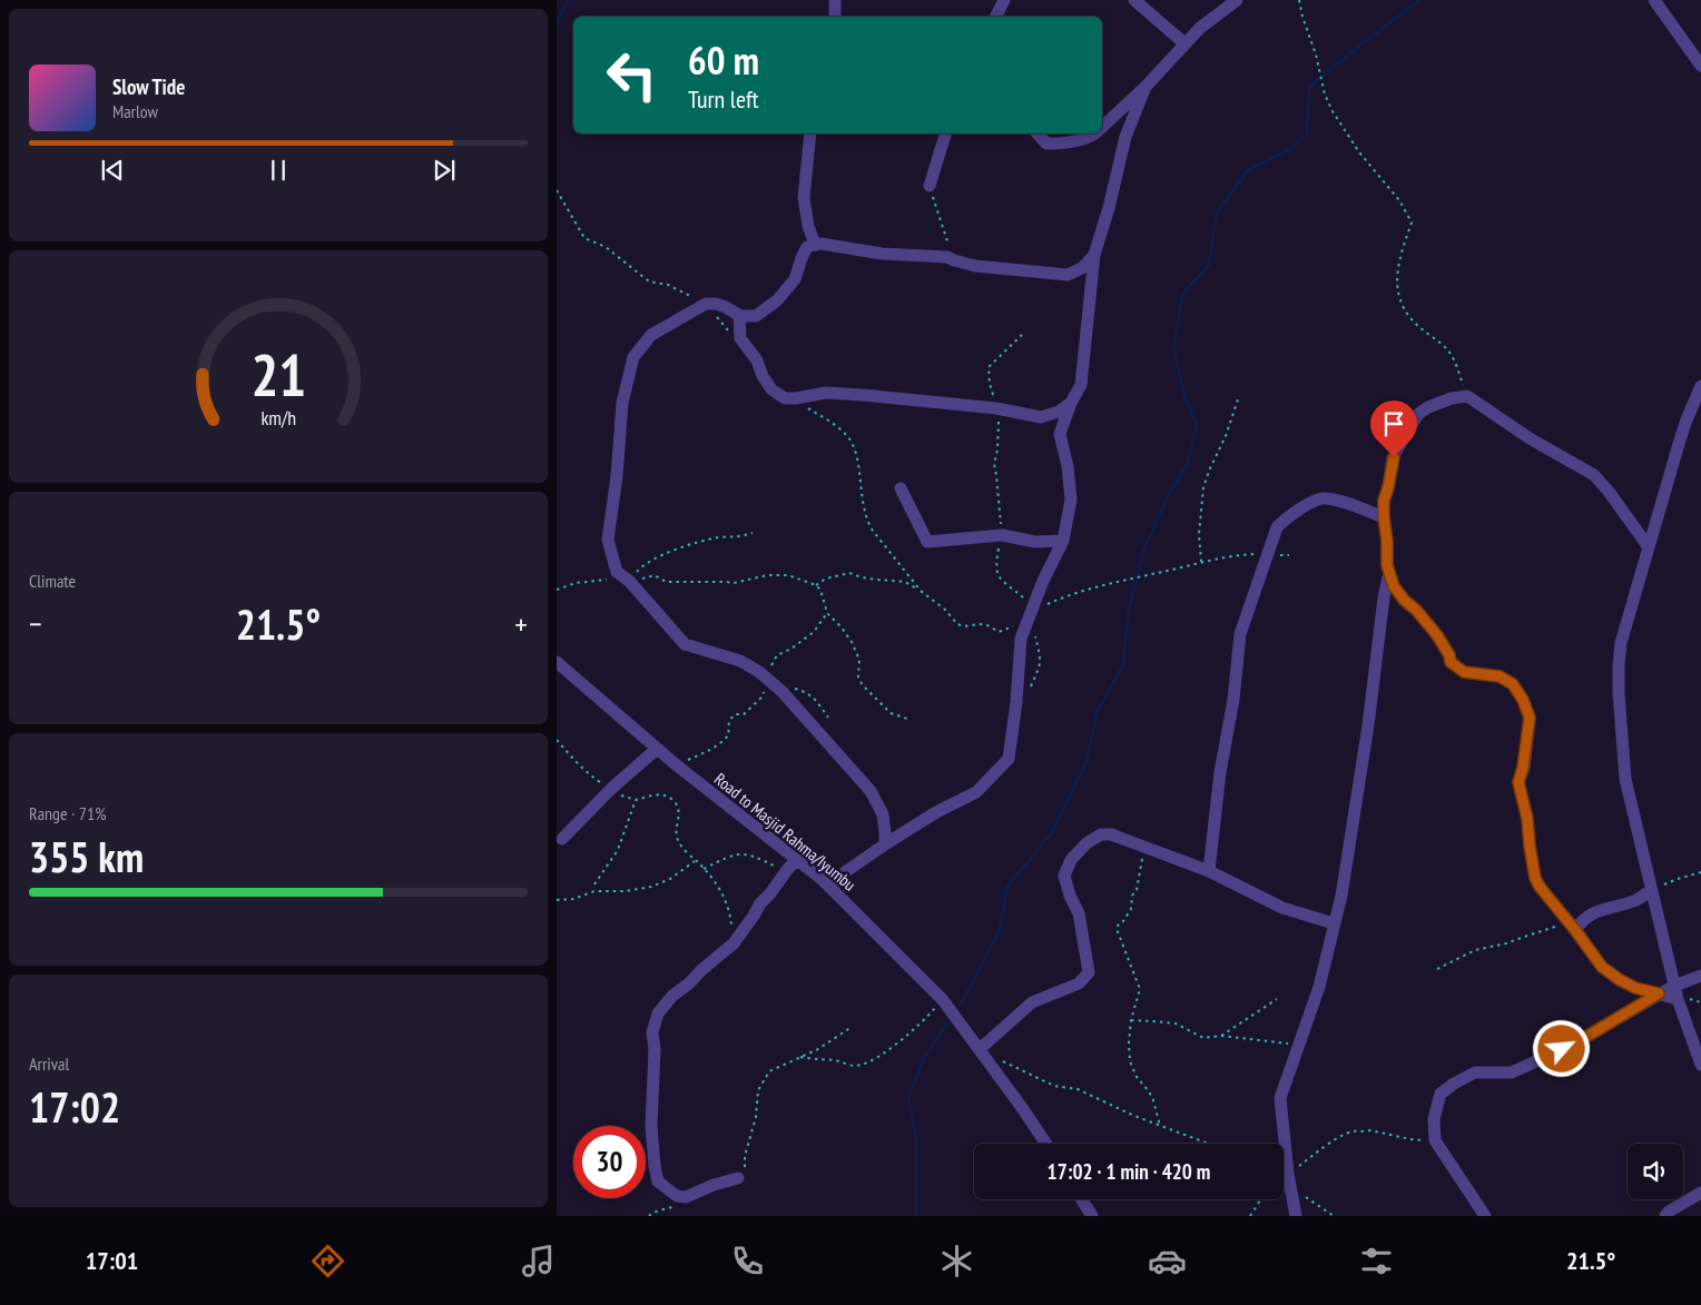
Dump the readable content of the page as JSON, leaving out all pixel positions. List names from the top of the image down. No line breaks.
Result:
{"streets":{"street":["Road to Masjid Rahma/Iyumbu"]},"page":{"turn":["60 m","Turn left"],"song":["Slow Tide","Marlow"],"tile":["Climate",["Range · 71%","355 km"],["Arrival","17:02"]],"heat":["−","21.5°","+"],"limit":"30","trip":"17:02 · 1 min · 420 m","tabs":["17:01","21.5°"],"gauge":["21","km/h"]}}
